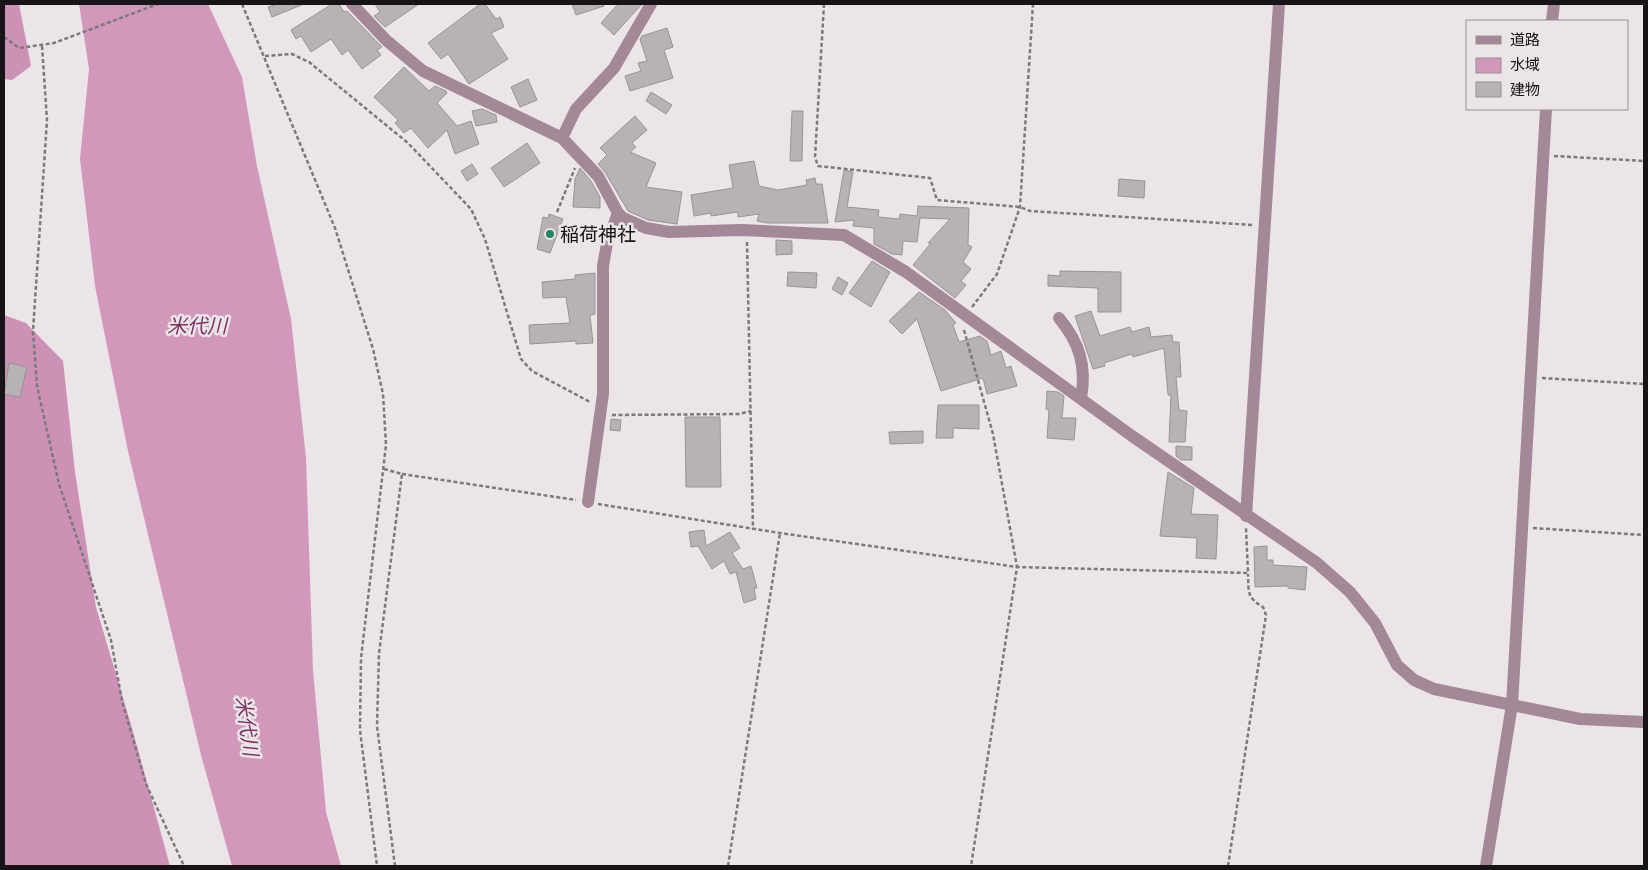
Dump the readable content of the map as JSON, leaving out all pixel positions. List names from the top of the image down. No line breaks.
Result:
{"water":["米代川"],"places":["稲荷神社"],"legend":["道路","水域","建物"]}
